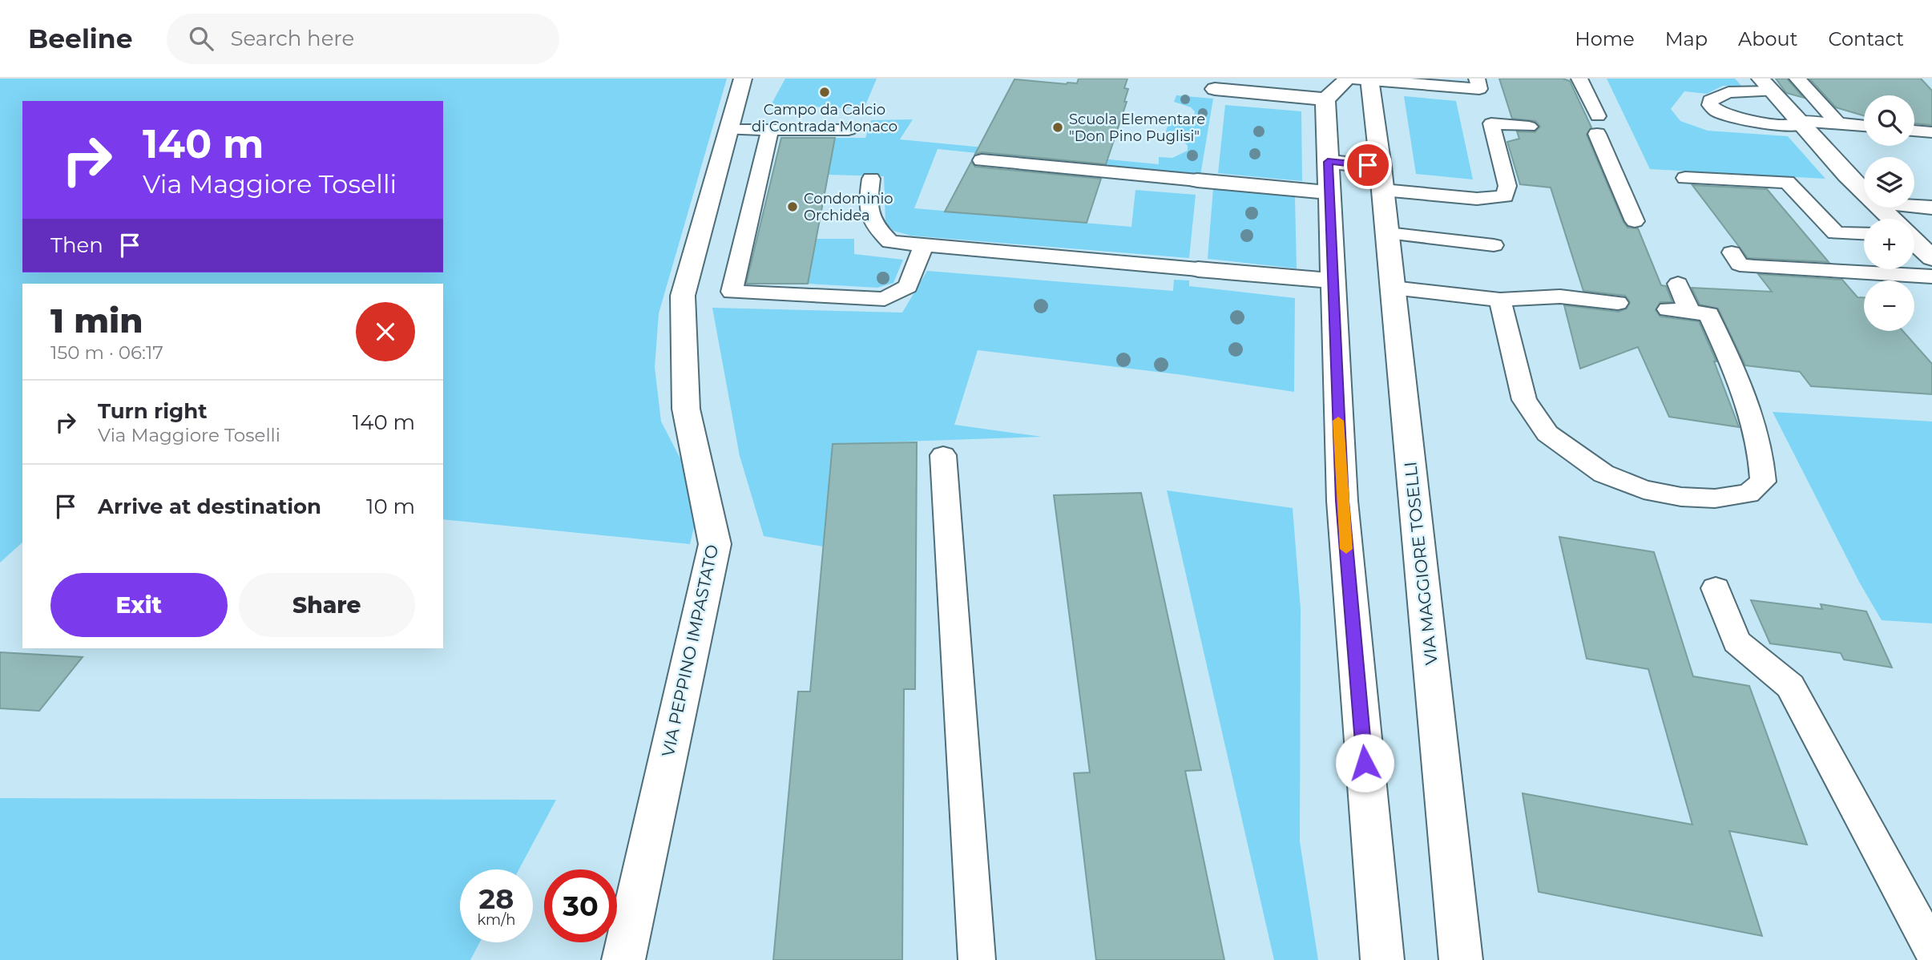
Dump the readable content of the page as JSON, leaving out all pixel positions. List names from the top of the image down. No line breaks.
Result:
{"streets":{"street":["VIA MAGGIORE TOSELLI","VIA PEPPINO IMPASTATO"]},"places":["Campo da Calcio di Contrada Monaco","Scuola Elementare \"Don Pino Puglisi\"","Condominio Orchidea"],"page":{"header":"Beeline","search":"Search here","nav":["Home","Map","About","Contact"],"map_buttons":["+","−"],"turn":["140 m","Via Maggiore Toselli"],"then":"Then","heading":["1 min","150 m · 06:17"],"list":[{"name":"Turn right","note":"Via Maggiore Toselli","value":"140 m"},{"name":"Arrive at destination","value":"10 m"}],"buttons":["Exit","Share"],"speed":"28 km/h","limit":"30"}}
